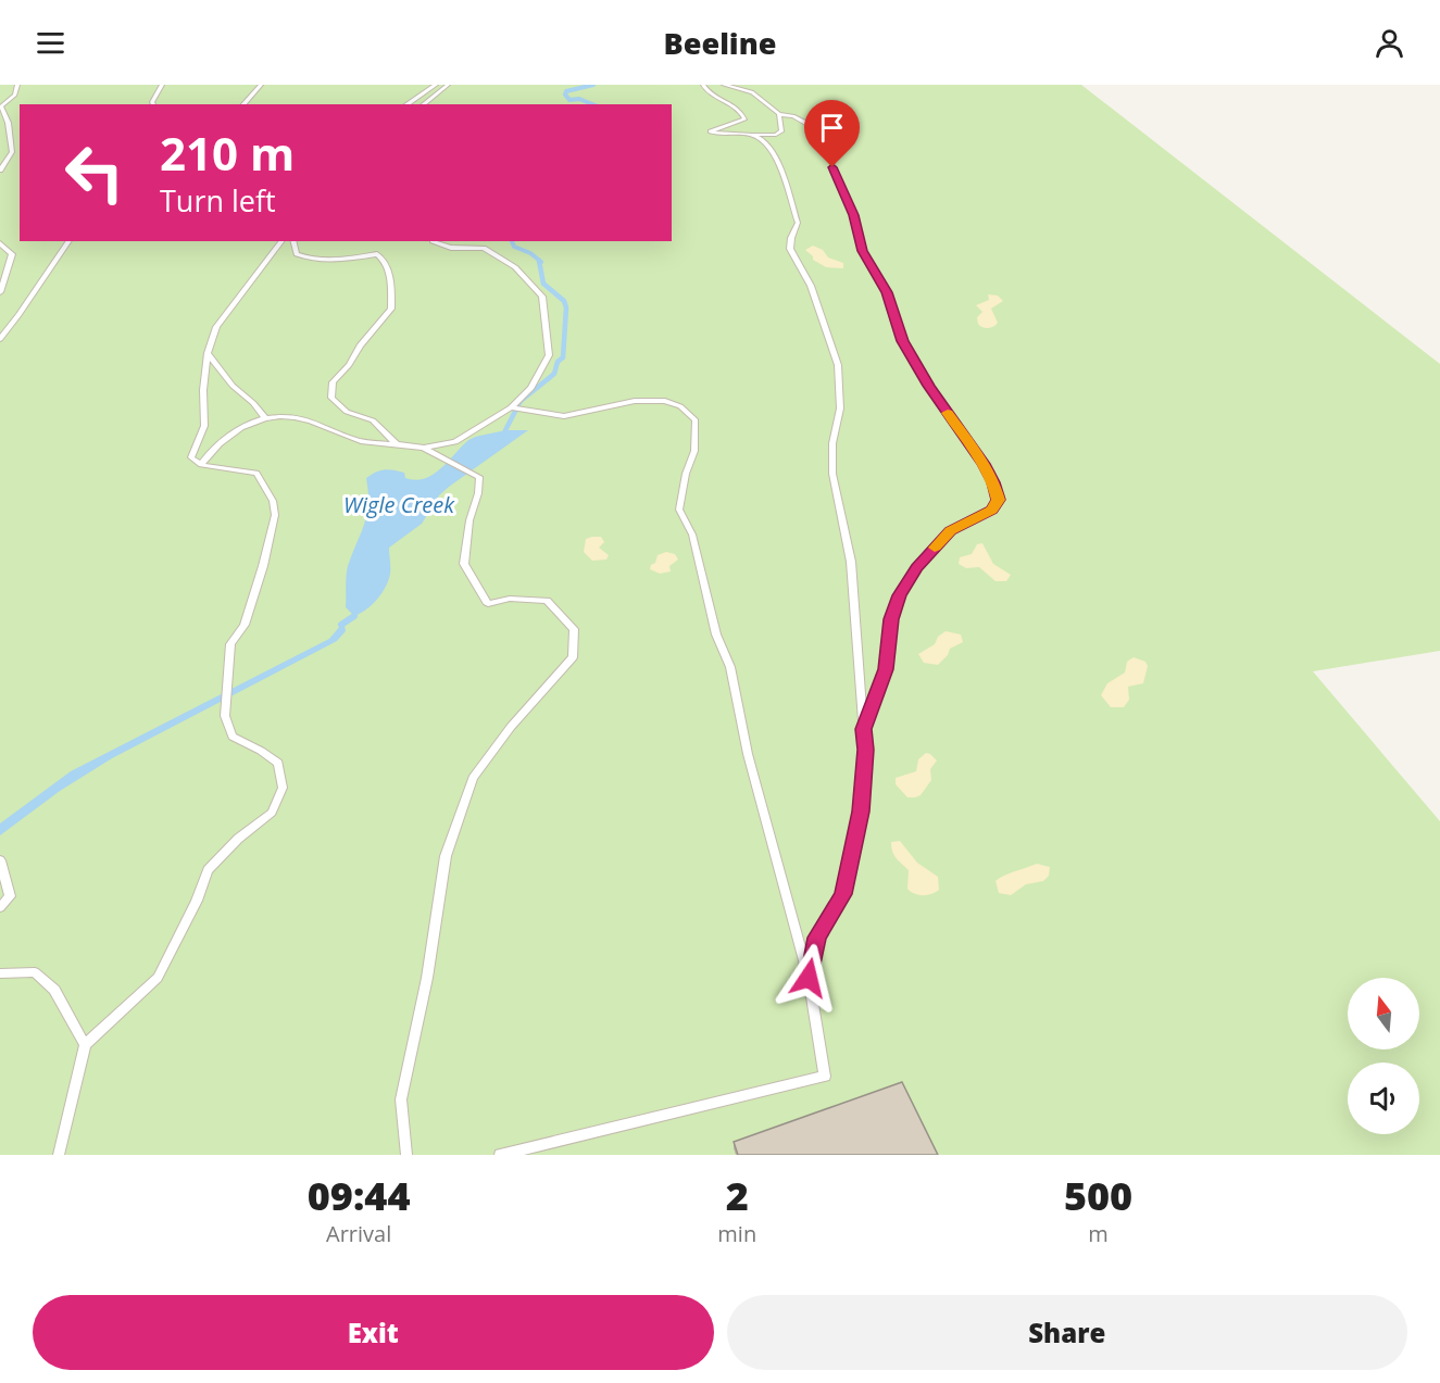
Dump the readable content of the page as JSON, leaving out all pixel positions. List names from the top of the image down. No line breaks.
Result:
{"water":["Wigle Creek"],"north":"top","page":{"header":"Beeline","turn":["210 m","Turn left"],"eta":["09:44","Arrival","2","min","500","m"],"buttons":["Exit","Share"]}}
